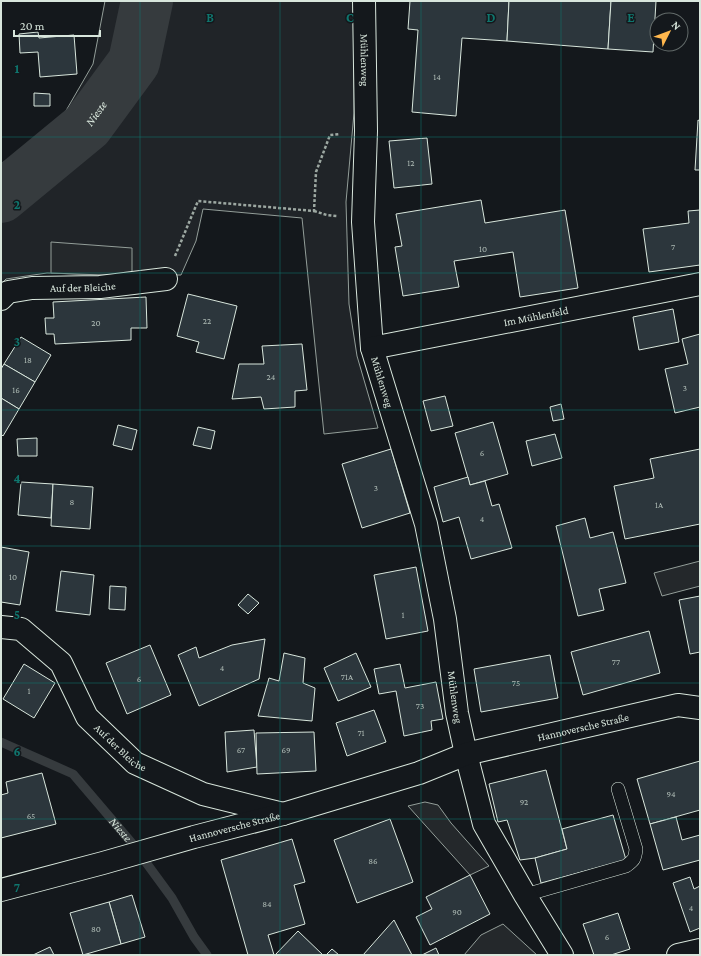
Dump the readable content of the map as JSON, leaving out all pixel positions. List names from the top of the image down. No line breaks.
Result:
{"streets":{"street":["Mühlenweg","Auf der Bleiche","Im Mühlenfeld","Hannoversche Straße"]},"crossings":[["Mühlenweg","Im Mühlenfeld"],["Mühlenweg","Hannoversche Straße"],["Auf der Bleiche","Hannoversche Straße"]],"water":["Nieste"],"house_numbers":["14","12","7","10","22","20","18","24","3","16","6","3","8","1A","4","10","1","77","4","71A","6","75","1","73","71","67","69","94","92","65","86","84","4","90","80","6"],"scale_bar":"20 m","north":"top right","grid":{"columns":["B","C","D","E"],"rows":["1","2","3","4","5","6","7"]}}
